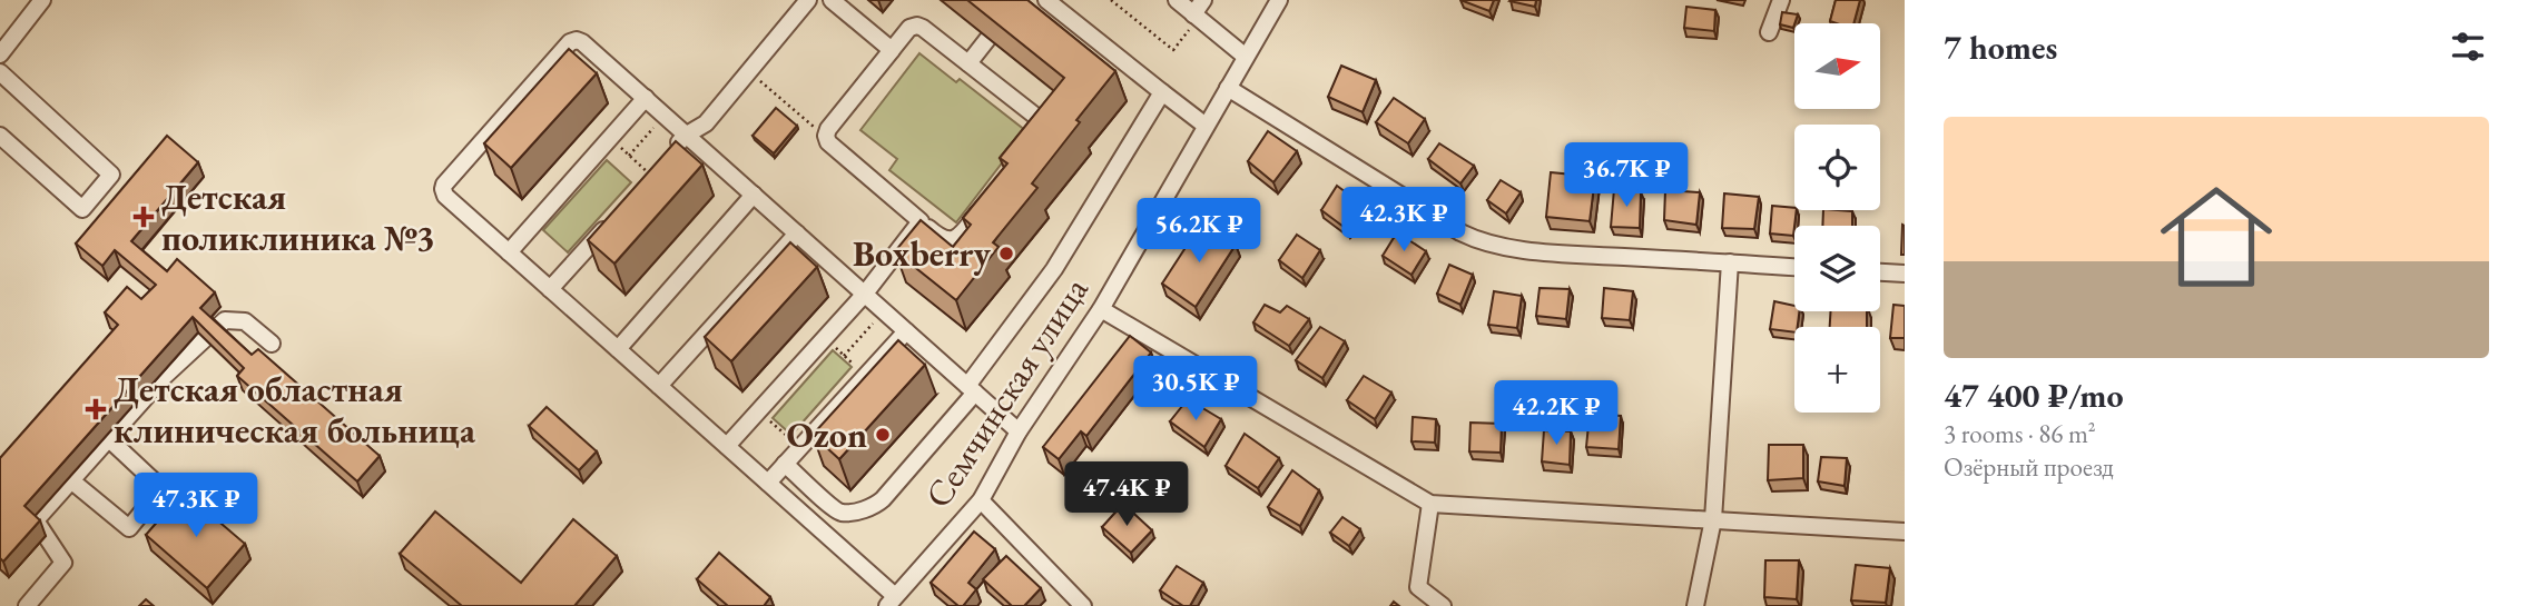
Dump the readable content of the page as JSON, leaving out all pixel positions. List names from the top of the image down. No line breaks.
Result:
{"streets":{"street":["Семчинская улица"]},"places":{"health":["Детская поликлиника №3","Детская областная клиническая больница"],"other":["Boxberry","Ozon"]},"north":"right","page":{"heading":"7 homes","map_buttons":"+","list":[{"name":"47 400 ₽/mo","note":"3 rooms · 86 m² · Озёрный проезд"}],"price":["36.7K ₽","42.3K ₽","56.2K ₽","30.5K ₽","42.2K ₽","47.4K ₽","47.3K ₽"]}}
